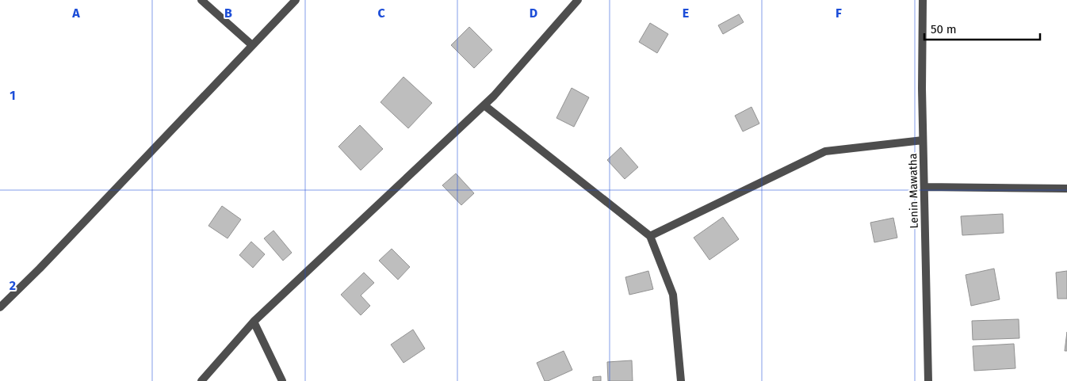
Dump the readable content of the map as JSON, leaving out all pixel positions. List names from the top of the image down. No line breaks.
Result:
{"streets":{"street":["Lenin Mawatha"]},"scale_bar":"50 m","grid":{"columns":["A","B","C","D","E","F"],"rows":["1","2"]}}
